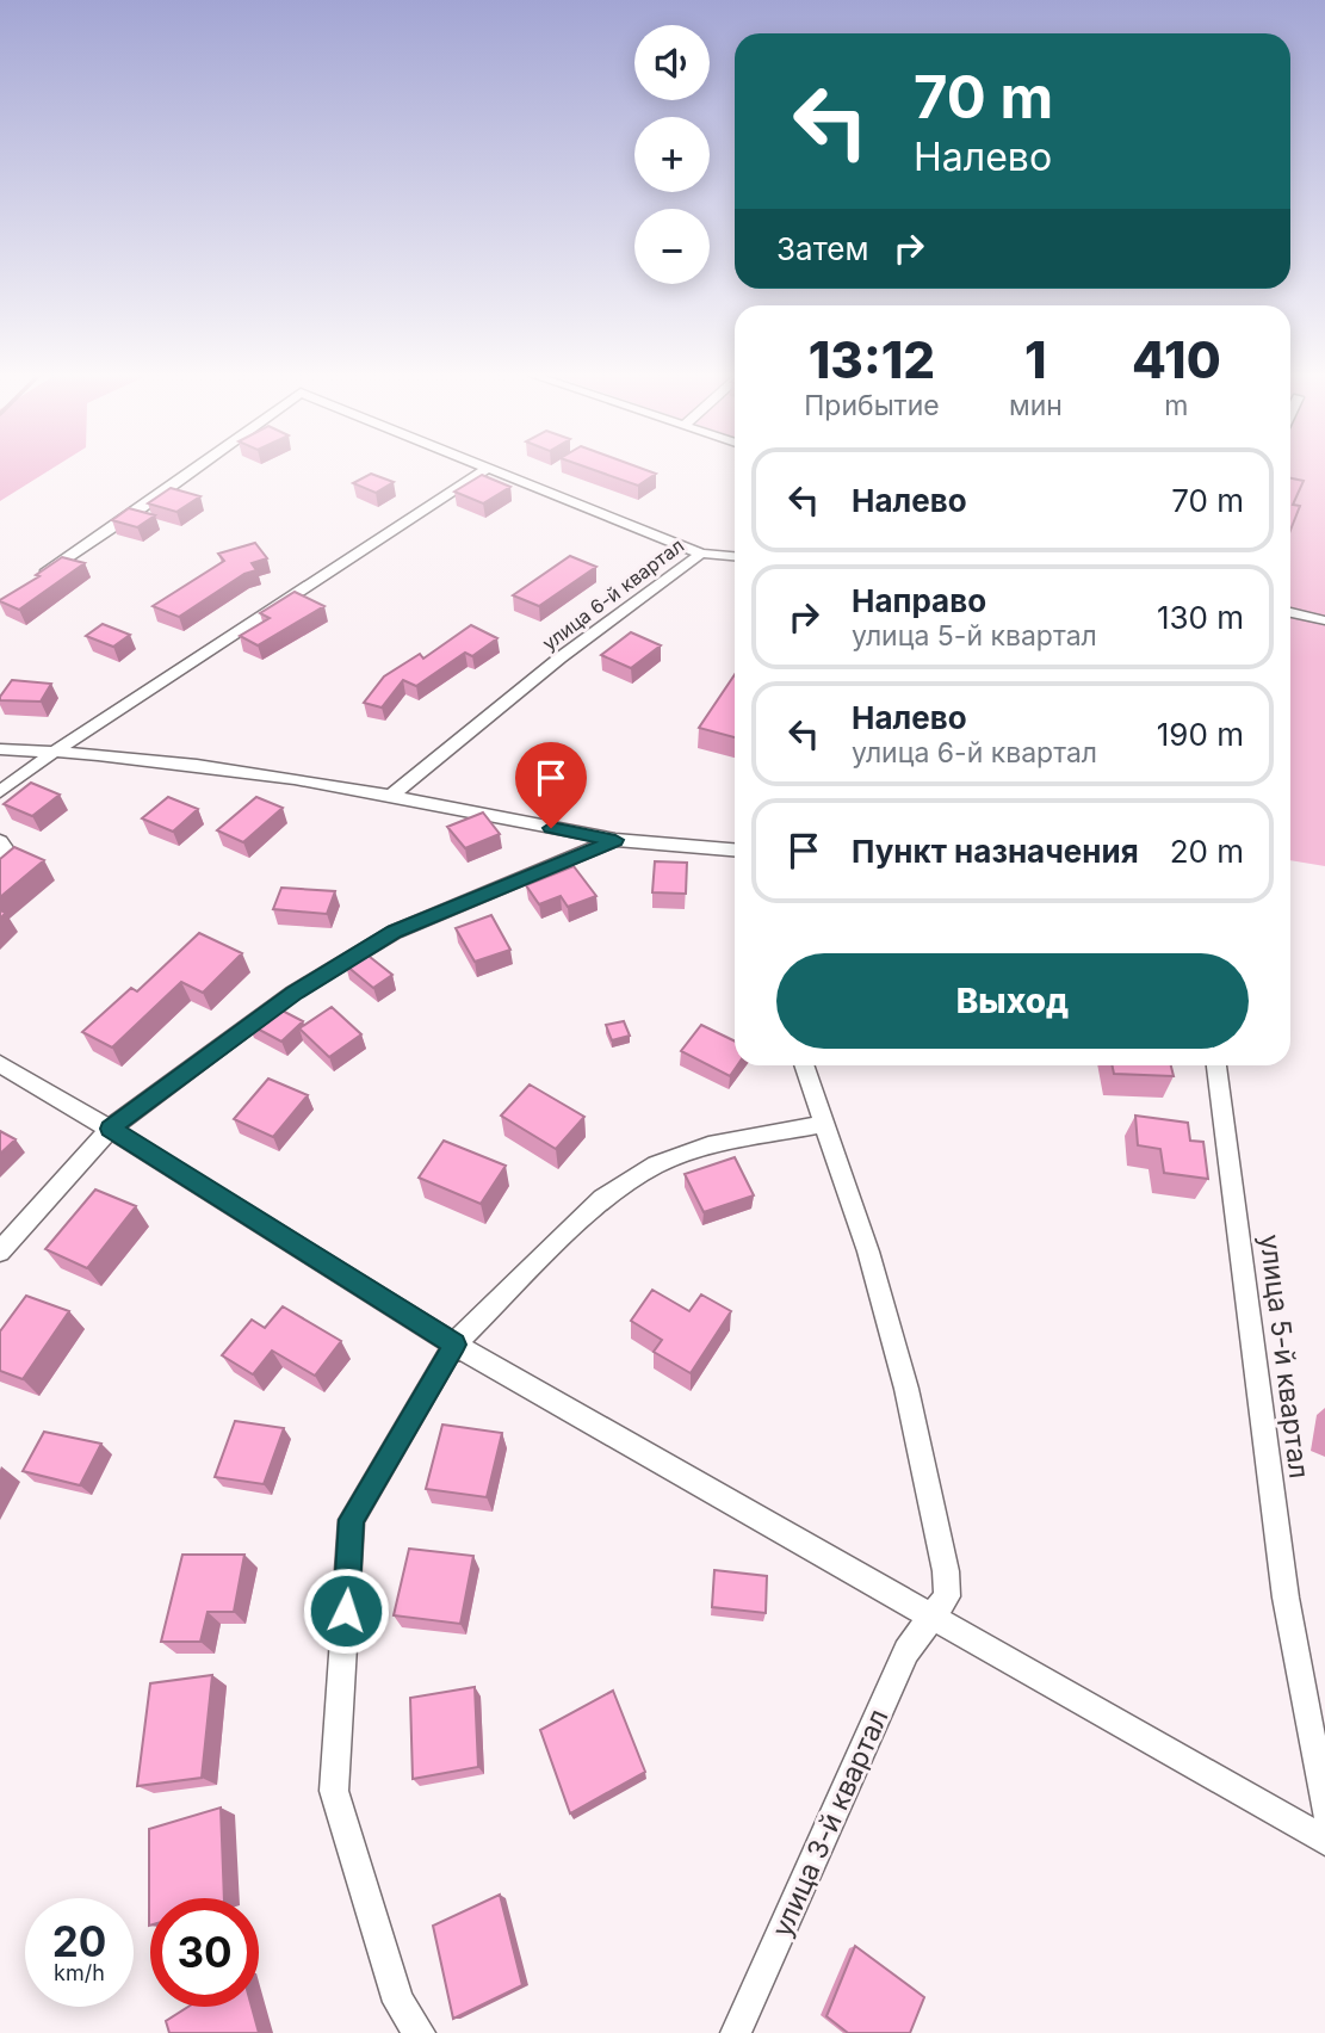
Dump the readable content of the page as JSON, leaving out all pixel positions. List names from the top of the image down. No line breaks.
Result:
{"streets":{"street":["улица 6-й квартал","улица 5-й квартал","улица 3-й квартал"]},"page":{"map_buttons":["+","−"],"turn":["70 m","Налево"],"then":"Затем","eta":["13:12","Прибытие","1","мин","410","m"],"list":[{"name":"Налево","value":"70 m"},{"name":"Направо","note":"улица 5-й квартал","value":"130 m"},{"name":"Налево","note":"улица 6-й квартал","value":"190 m"},{"name":"Пункт назначения","value":"20 m"}],"buttons":"Выход","speed":"20 km/h","limit":"30"}}
